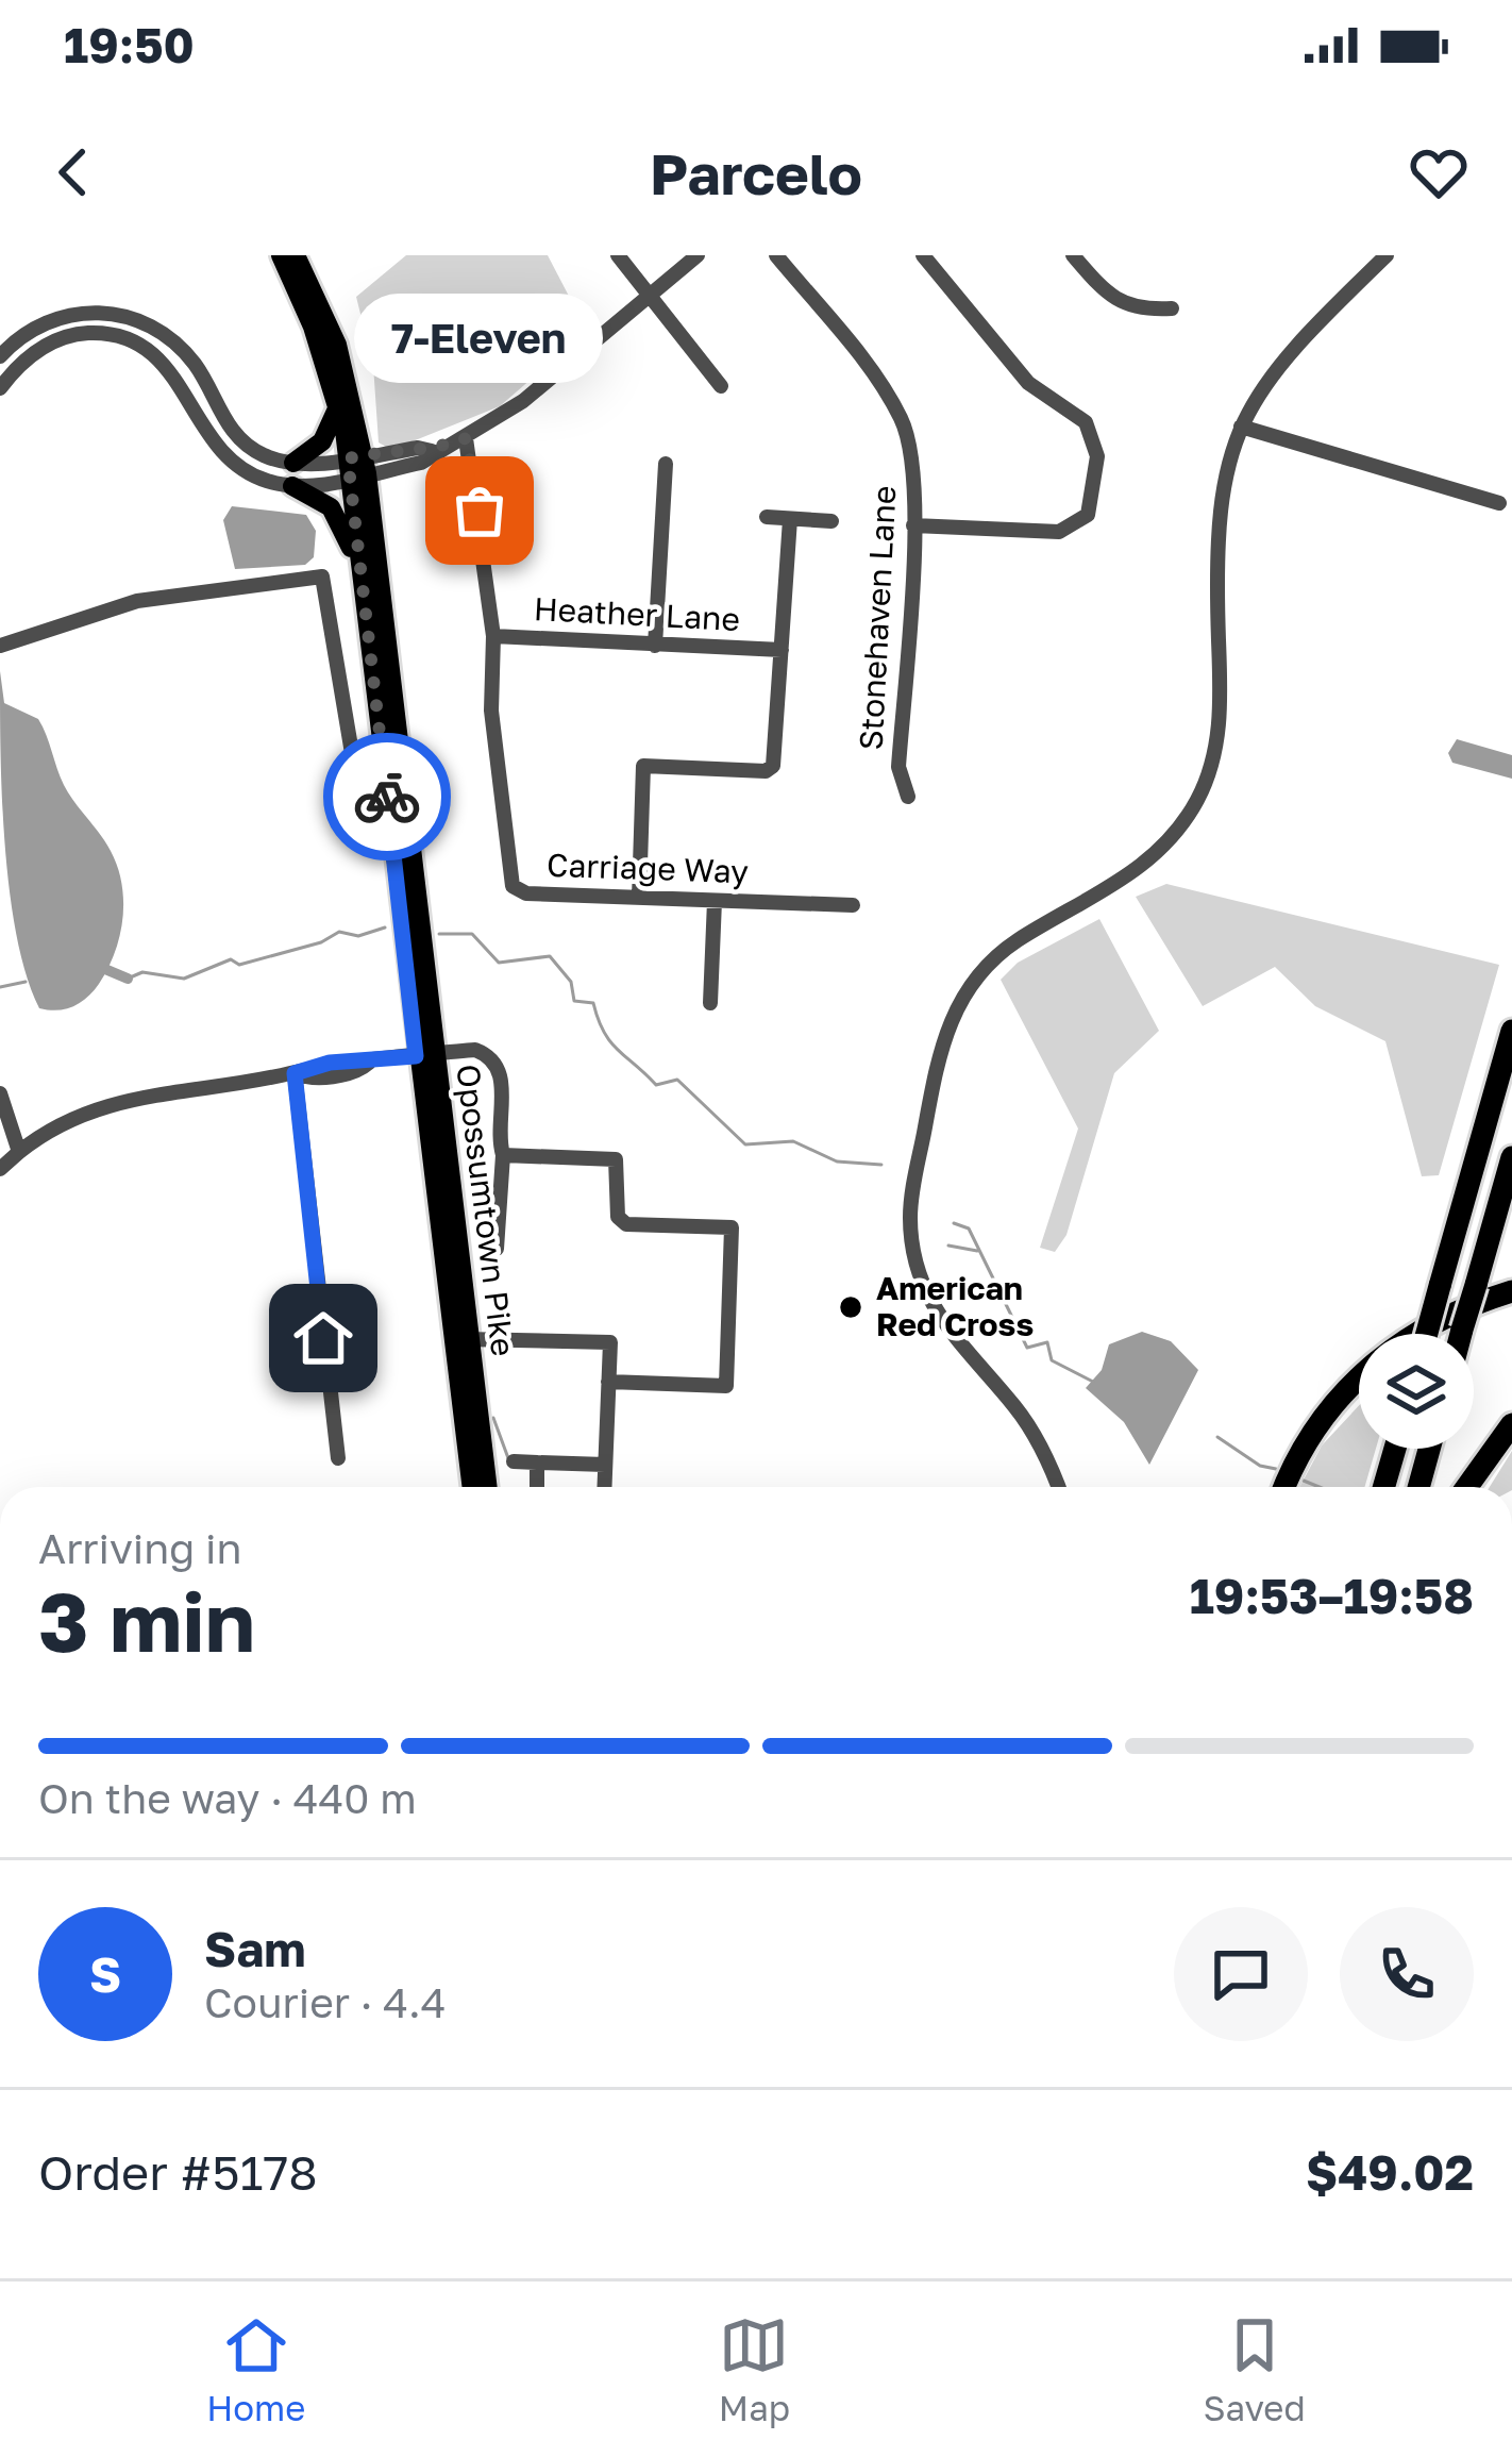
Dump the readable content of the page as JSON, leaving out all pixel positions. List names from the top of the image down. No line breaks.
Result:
{"streets":{"main road":["Opossumtown Pike"],"street":["Heather Lane","Stonehaven Lane","Carriage Way"]},"crossings":[["Heather Lane","Carriage Way"]],"places":["7-Eleven","American Red Cross"],"page":{"status":"19:50","header":"Parcelo","bubble":"7-Eleven","heading":["3 min","Arriving in","19:53–19:58"],"panel":["Sam","Courier · 4.4","Order #5178","$49.02"],"bar":"On the way · 440 m","round":"S","tabs":["Home","Map","Saved"]}}
